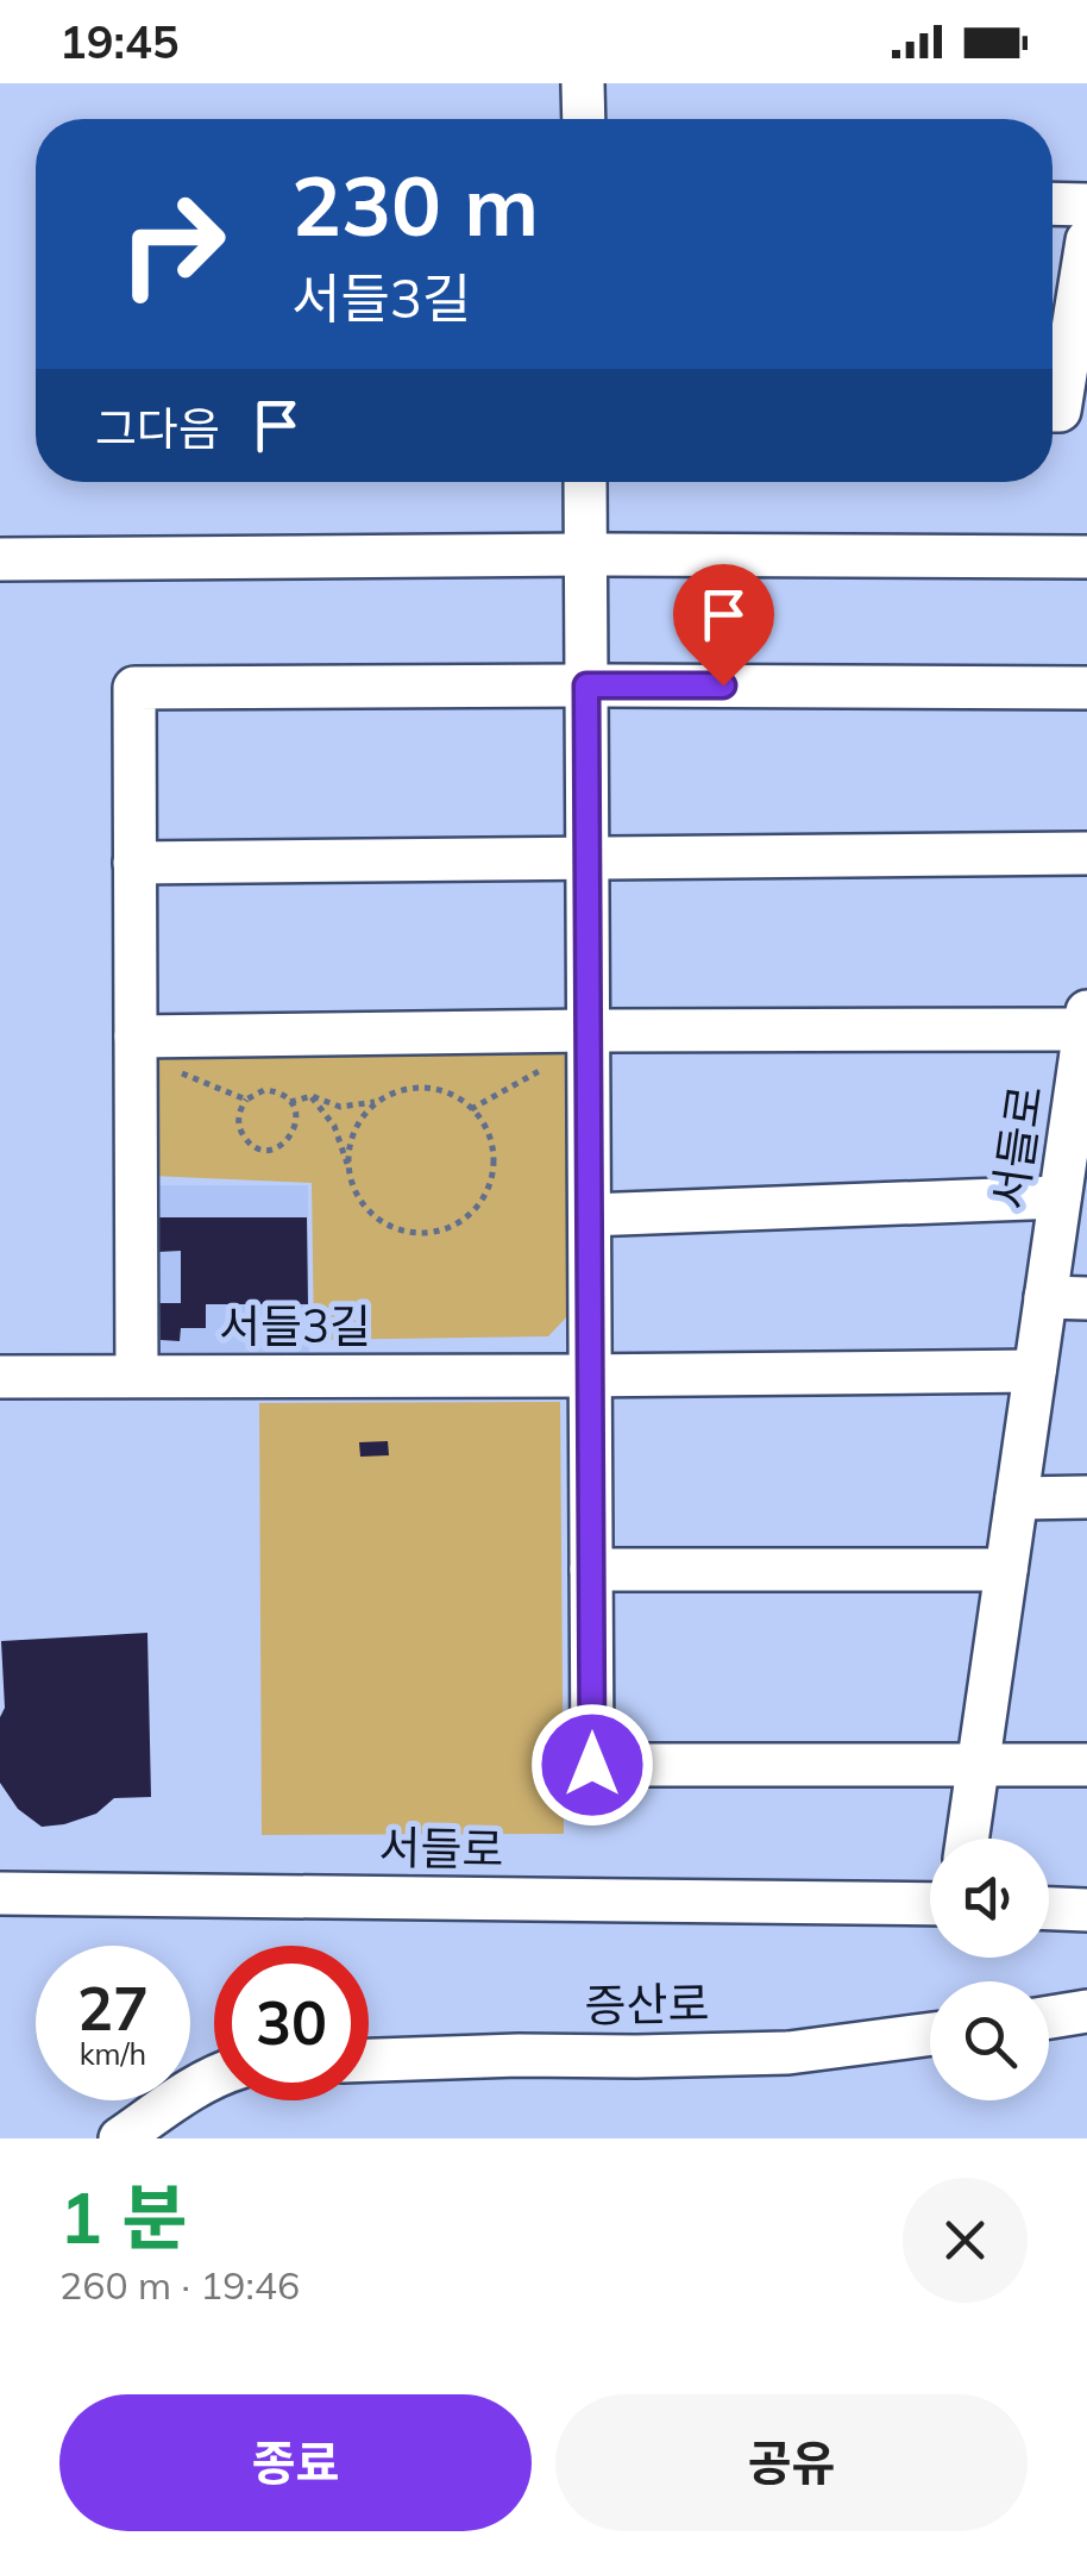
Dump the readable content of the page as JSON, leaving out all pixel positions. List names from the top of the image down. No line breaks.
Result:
{"streets":{"street":["서들로","서들3길","증산로"]},"crossings":[["서들로","서들3길"]],"page":{"status":"19:45","turn":["230 m","서들3길"],"then":"그다음","speed":"27 km/h","limit":"30","heading":["1 분","260 m · 19:46"],"buttons":["종료","공유"]}}
